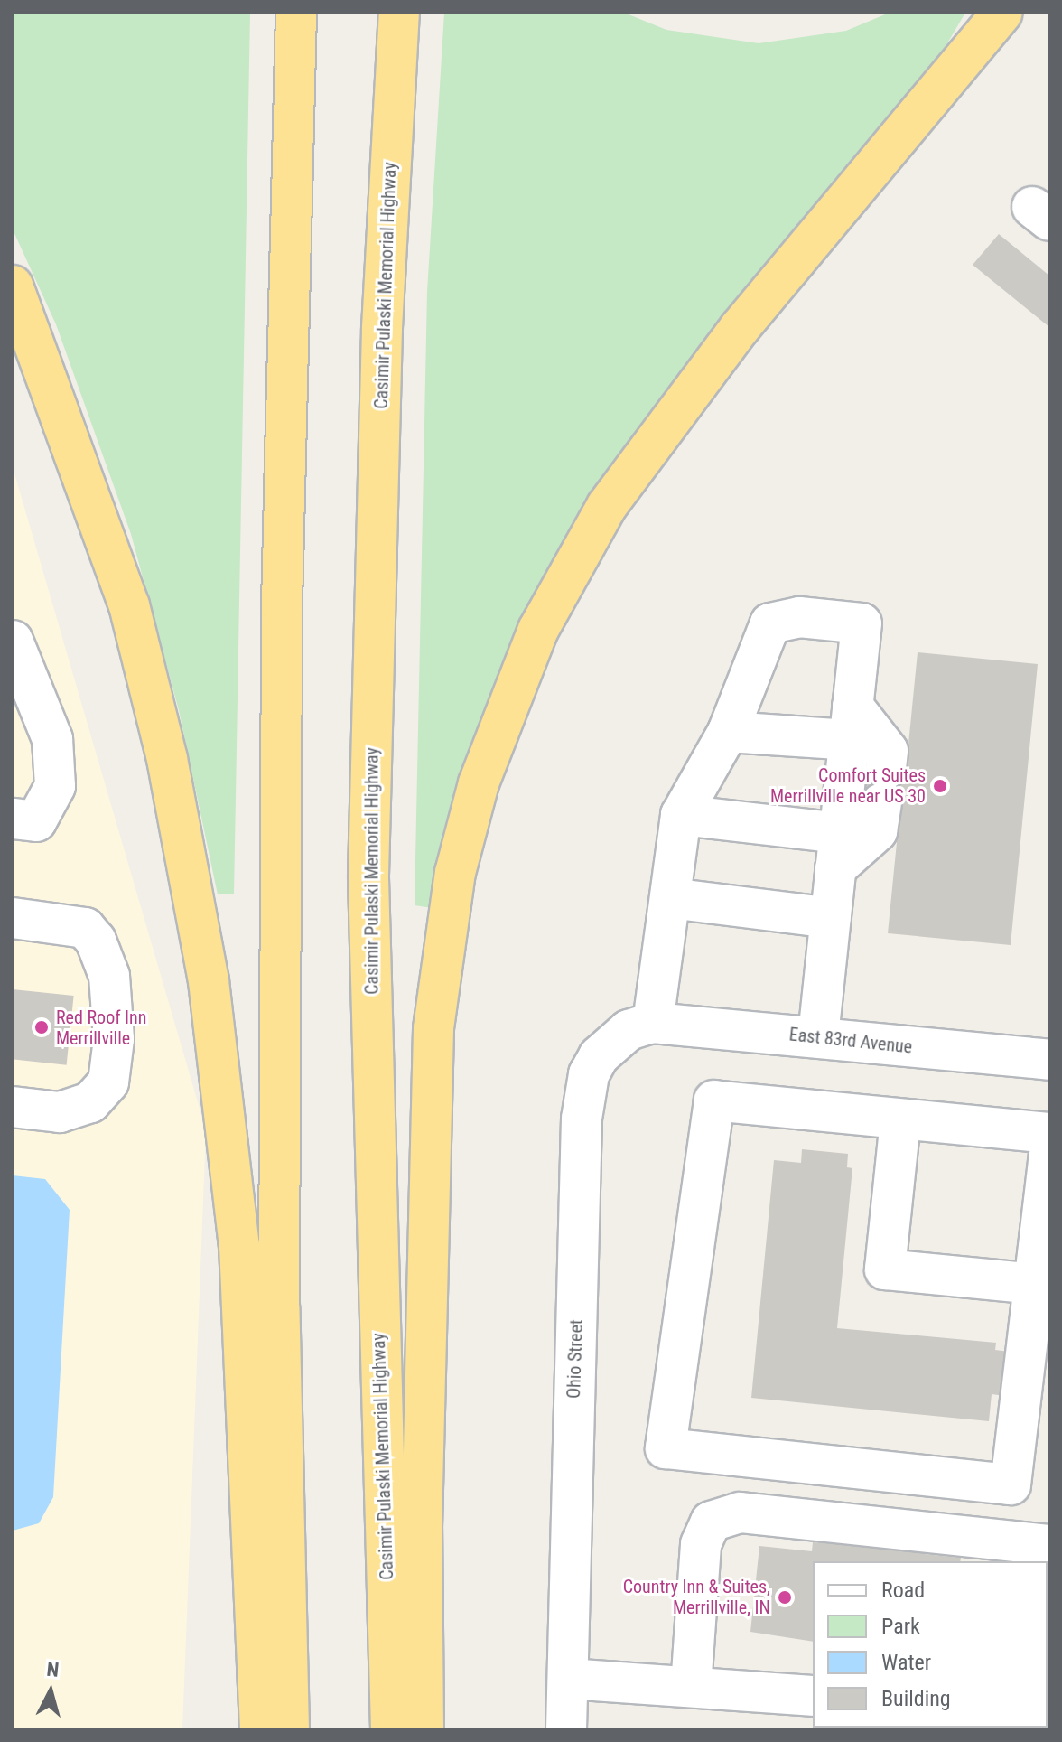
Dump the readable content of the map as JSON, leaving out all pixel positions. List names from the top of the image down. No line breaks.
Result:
{"streets":{"highway":["Casimir Pulaski Memorial Highway"],"street":["East 83rd Avenue","Ohio Street"]},"crossings":[["East 83rd Avenue","Ohio Street"]],"places":["Comfort Suites Merrillville near US 30","Red Roof Inn Merrillville","Country Inn & Suites, Merrillville, IN"],"legend":["Road","Park","Water","Building"],"north":"top"}
